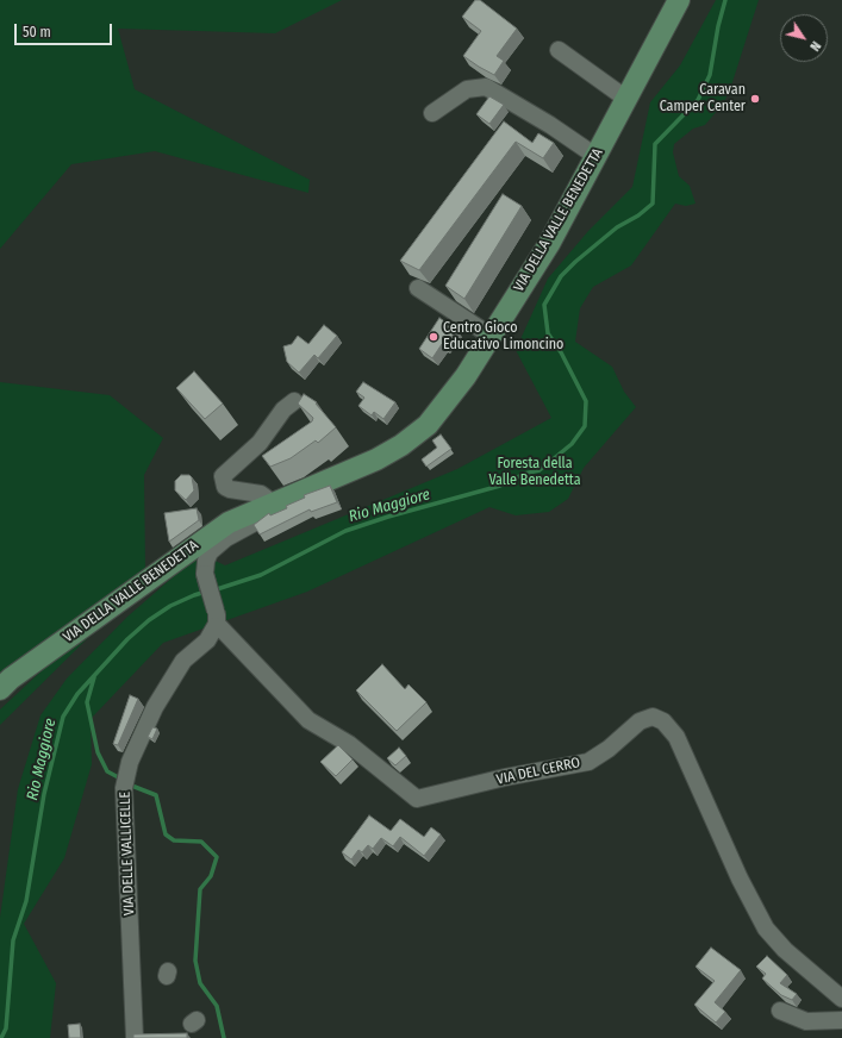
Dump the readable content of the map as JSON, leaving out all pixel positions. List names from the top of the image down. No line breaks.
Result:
{"streets":{"main road":["VIA DELLA VALLE BENEDETTA"],"street":["VIA DEL CERRO","VIA DELLE VALLICELLE"]},"crossings":[["VIA DEL CERRO","VIA DELLE VALLICELLE"]],"water":["Rio Maggiore"],"parks":["Foresta della Valle Benedetta"],"places":["Caravan Camper Center","Centro Gioco Educativo Limoncino"],"scale_bar":"50 m","north":"bottom right"}
